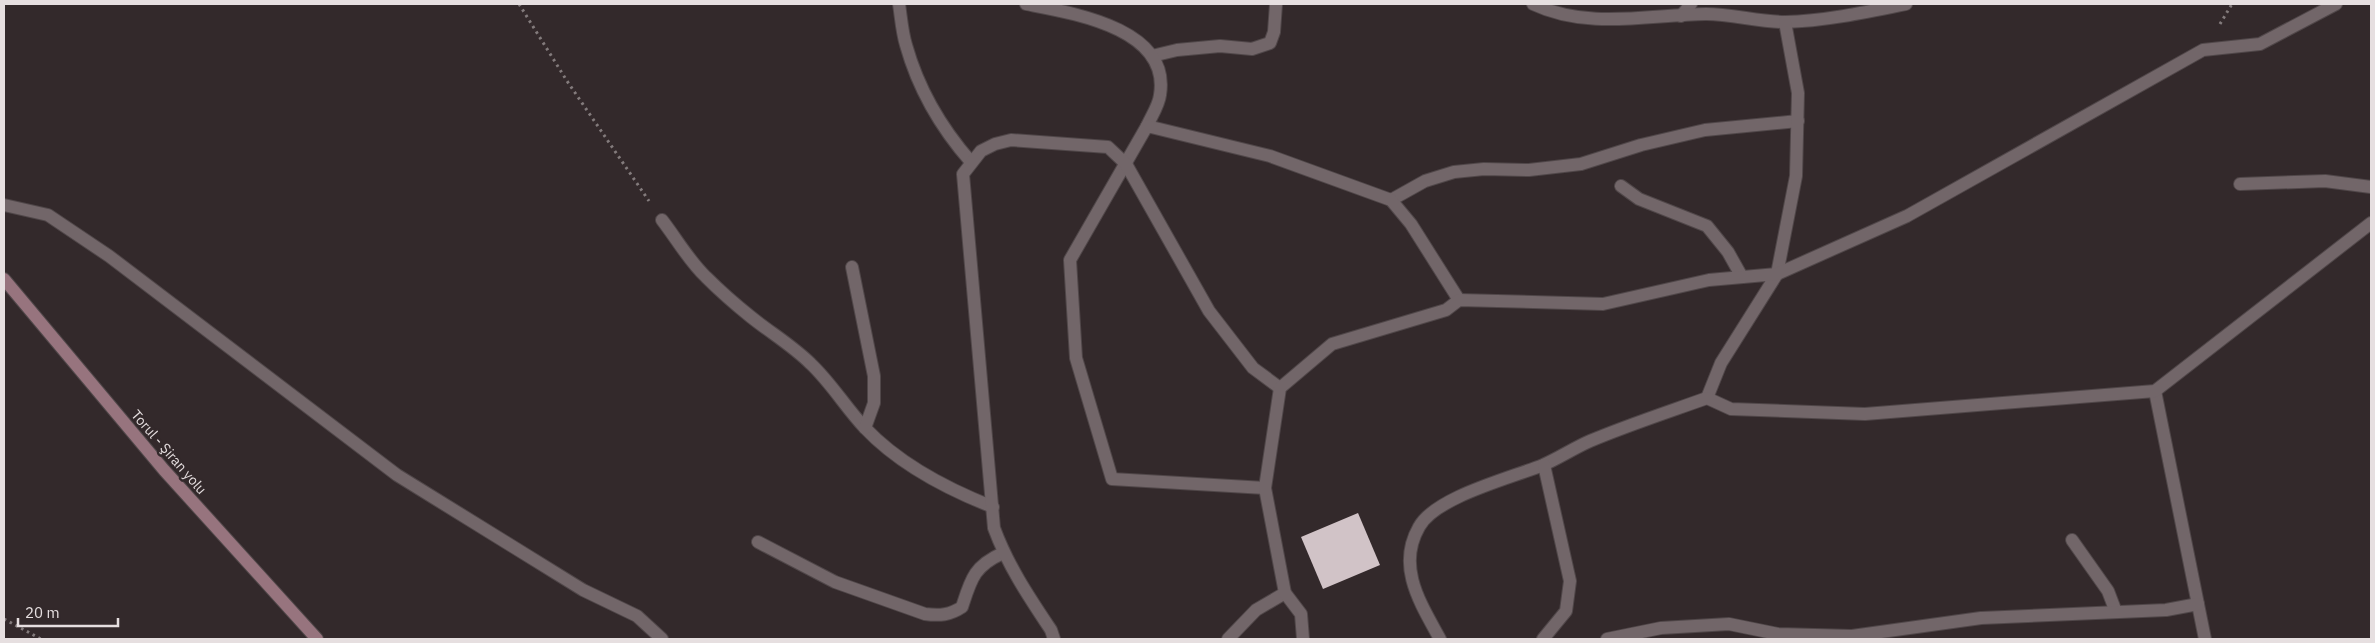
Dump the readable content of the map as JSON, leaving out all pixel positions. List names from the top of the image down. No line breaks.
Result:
{"streets":{"main road":["Torul - Şiran yolu"]},"scale_bar":"20 m"}
